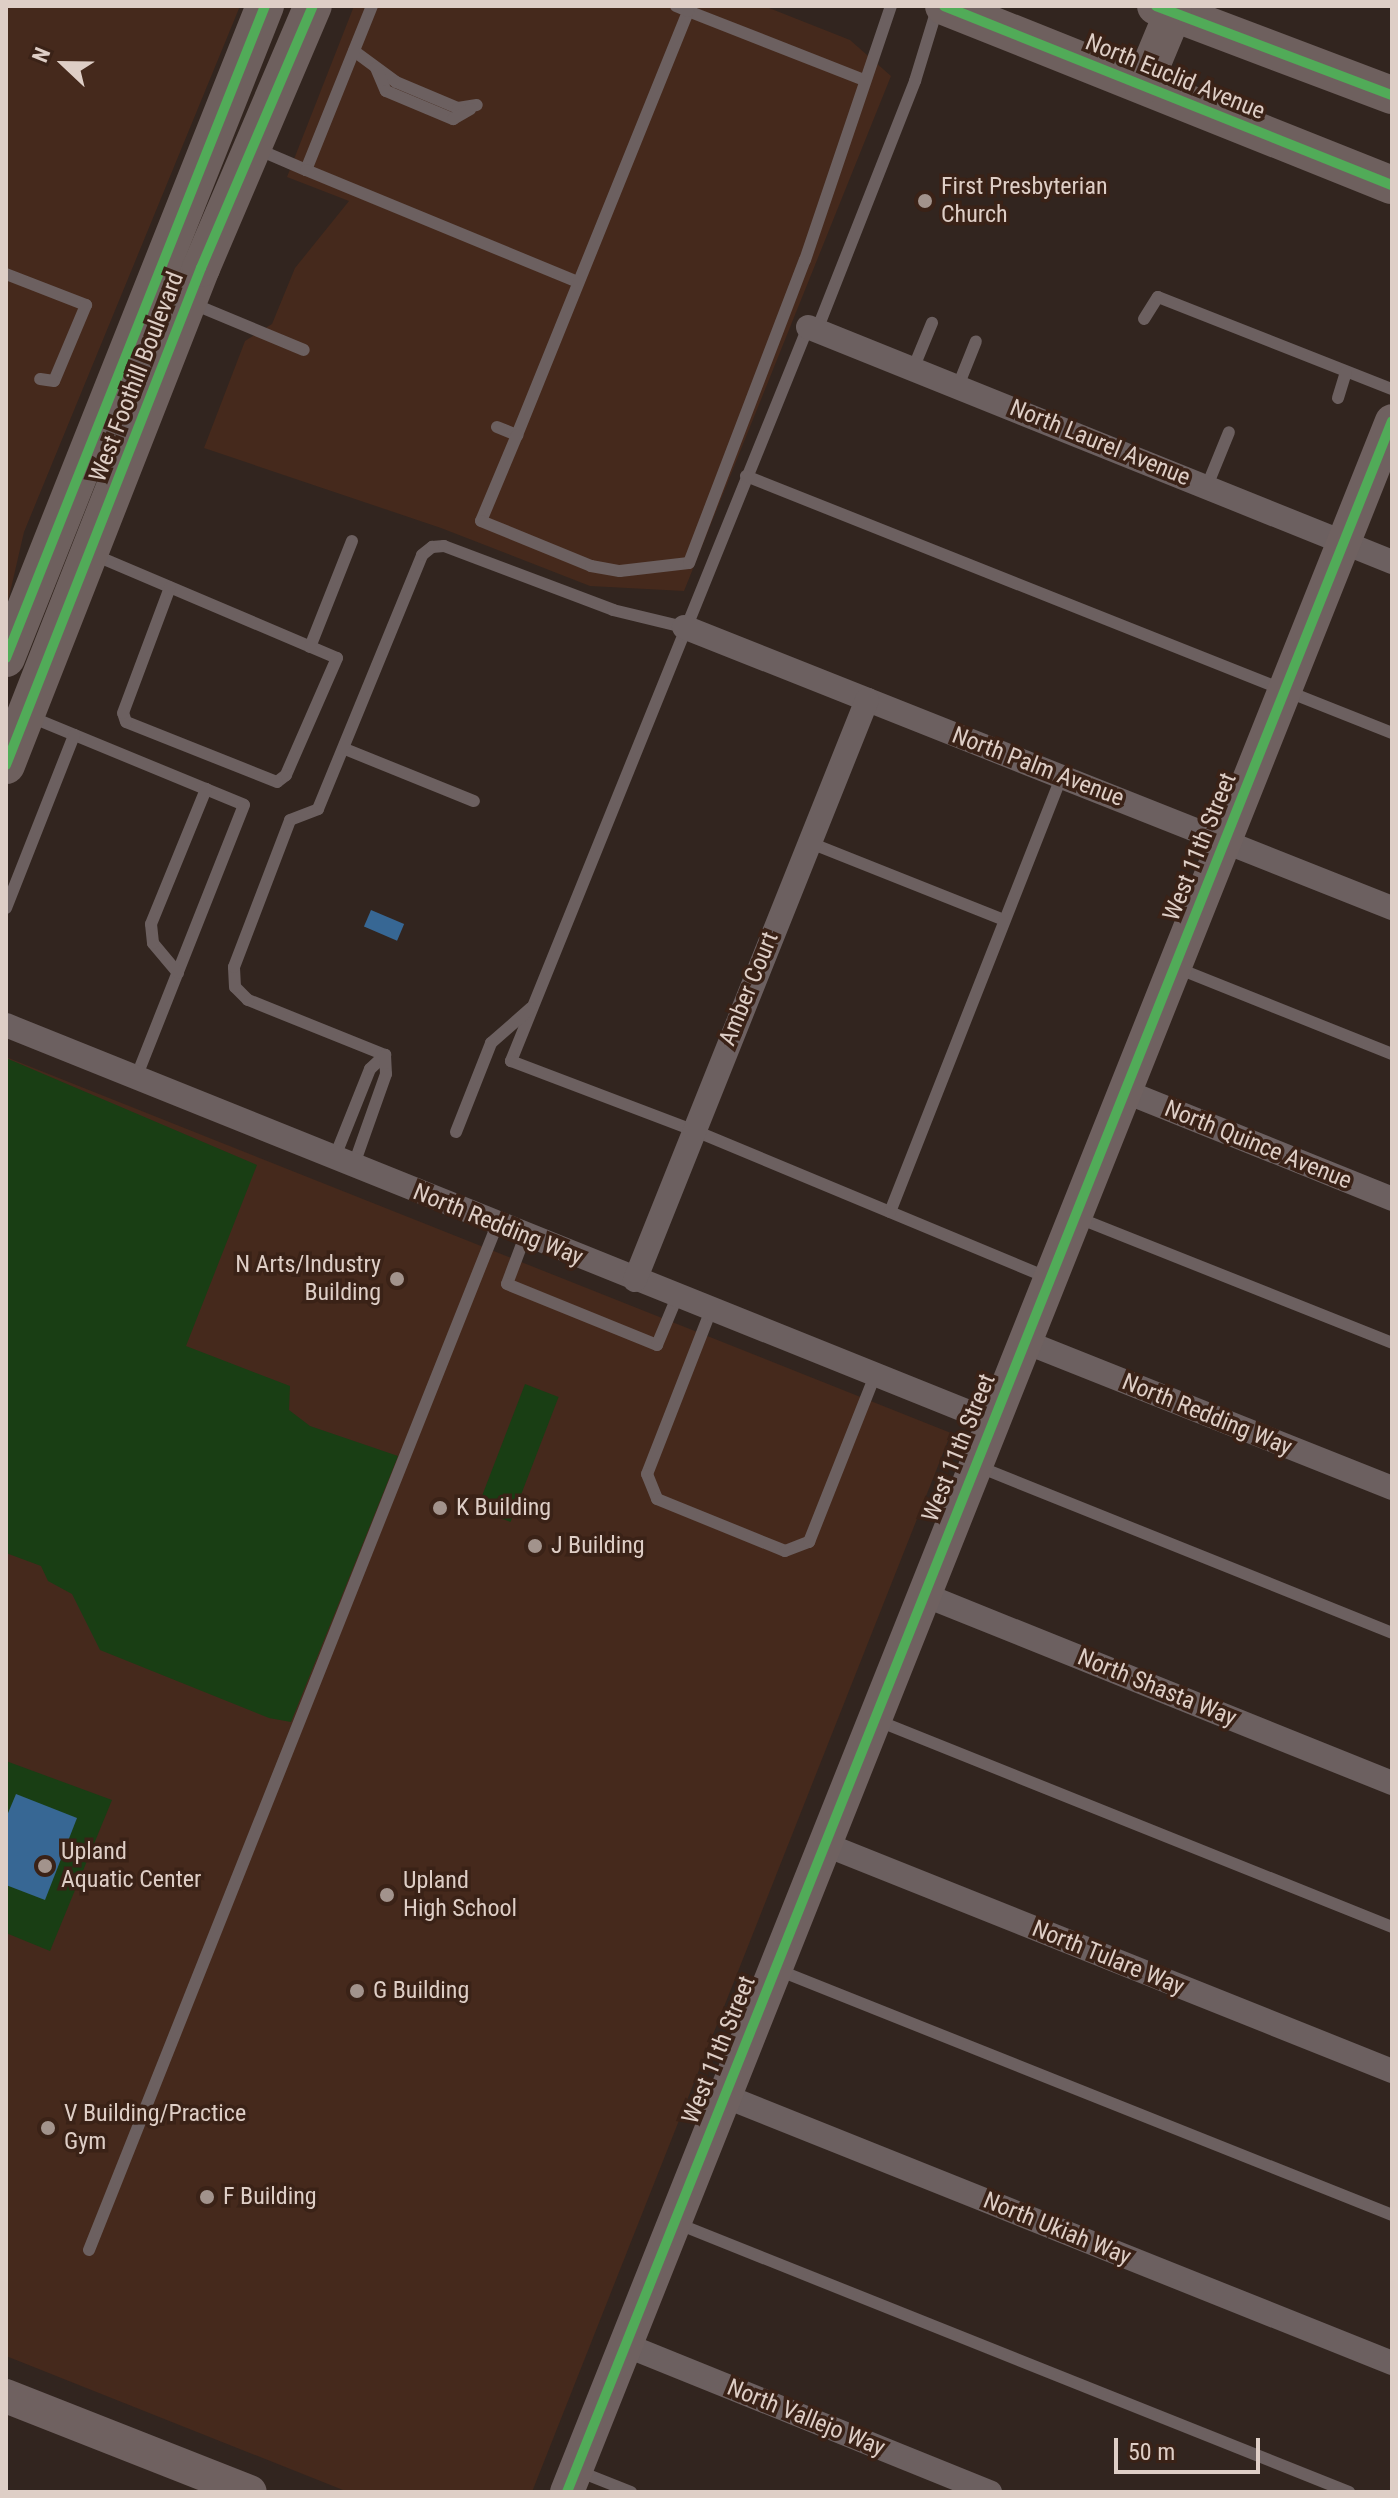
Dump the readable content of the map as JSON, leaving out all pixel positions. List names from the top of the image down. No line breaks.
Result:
{"streets":{"main road":["North Euclid Avenue","West Foothill Boulevard"],"street":["North Laurel Avenue","North Palm Avenue","West 11th Street","Amber Court","North Quince Avenue","North Redding Way","North Shasta Way","North Tulare Way","North Ukiah Way","North Vallejo Way"]},"crossings":[["North Laurel Avenue","West 11th Street"],["North Palm Avenue","West 11th Street"],["North Palm Avenue","Amber Court"],["West 11th Street","North Quince Avenue"],["West 11th Street","North Redding Way"],["West 11th Street","North Shasta Way"],["West 11th Street","North Tulare Way"],["West 11th Street","North Ukiah Way"],["West 11th Street","North Vallejo Way"],["Amber Court","North Redding Way"]],"places":["First Presbyterian Church","N Arts/Industry Building","K Building","J Building","Upland Aquatic Center","Upland High School","G Building","V Building/Practice Gym","F Building"],"scale_bar":"50 m","north":"left"}
